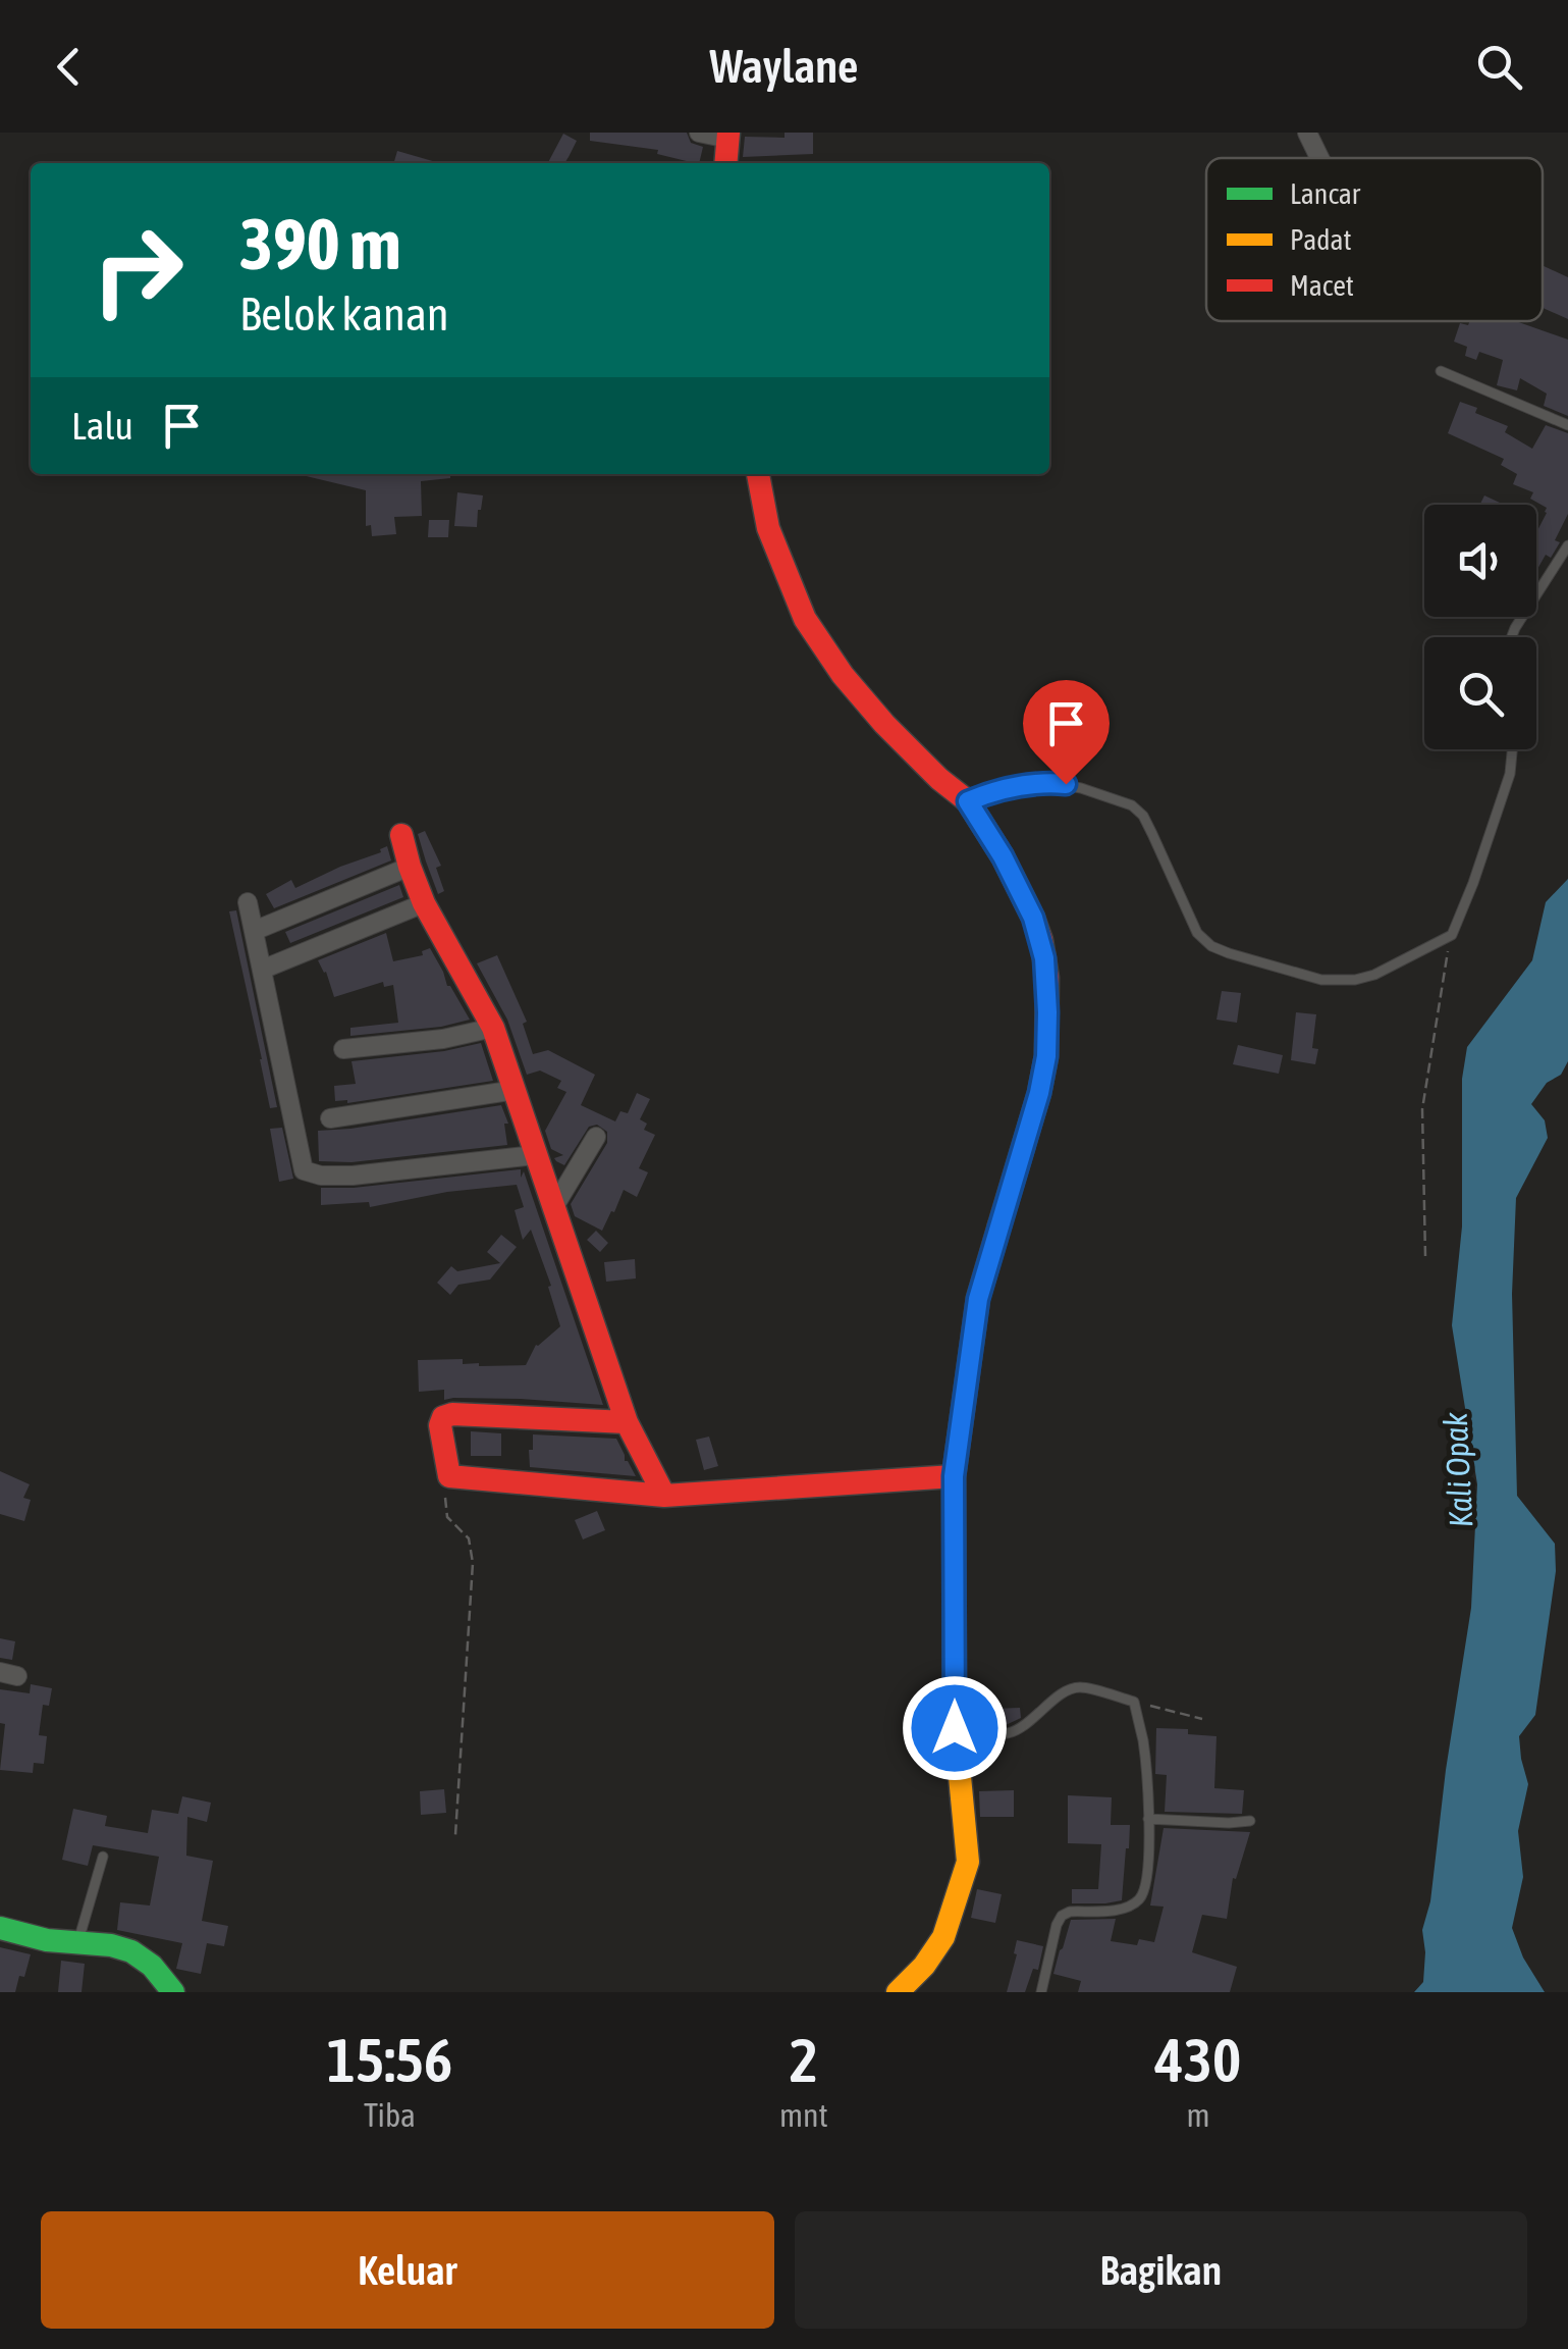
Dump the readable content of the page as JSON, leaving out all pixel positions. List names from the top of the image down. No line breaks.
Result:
{"water":["Kali Opak"],"legend":["Lancar","Padat","Macet"],"page":{"header":"Waylane","turn":["390 m","Belok kanan"],"then":"Lalu","eta":["15:56","Tiba","2","mnt","430","m"],"buttons":["Keluar","Bagikan"]}}
